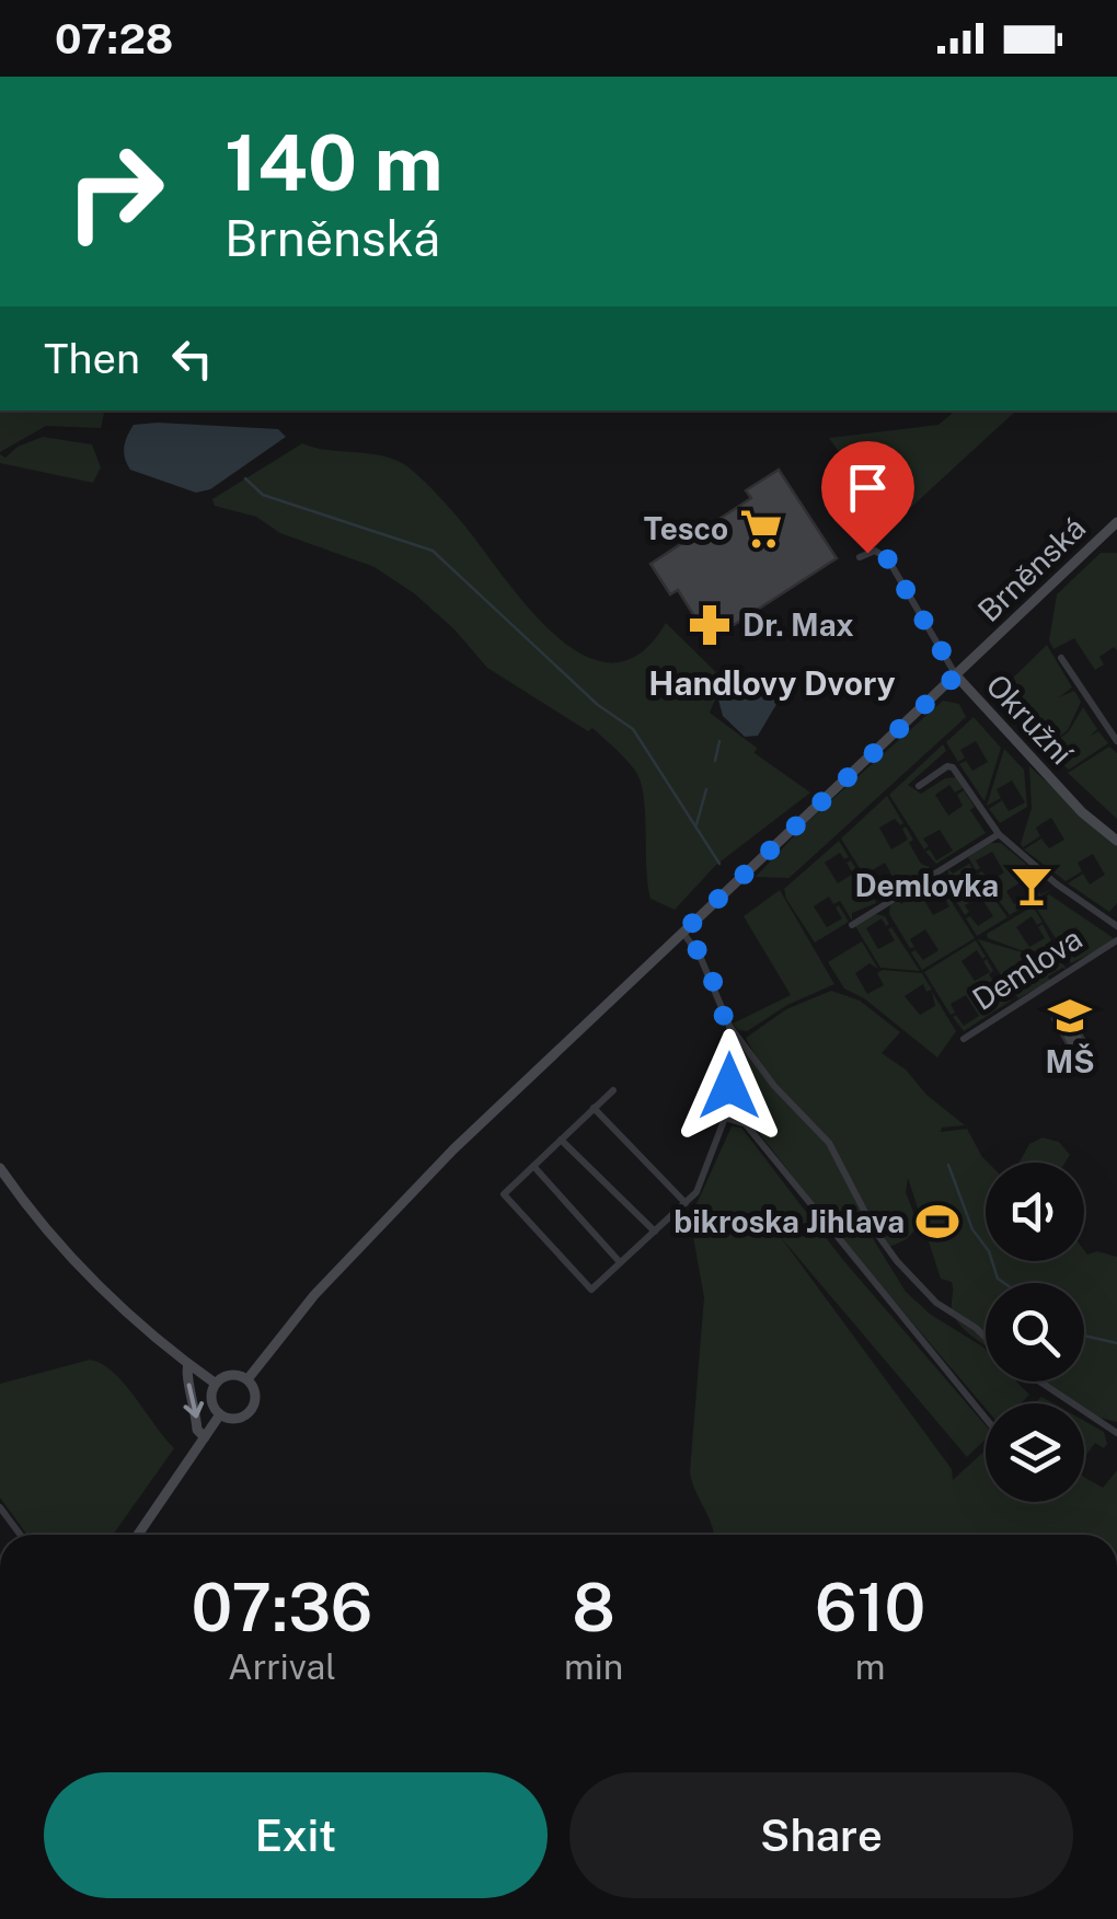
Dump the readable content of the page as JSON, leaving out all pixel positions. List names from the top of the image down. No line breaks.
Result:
{"streets":{"main road":["Brněnská","Okružní"],"street":["Demlova"]},"crossings":[["Brněnská","Okružní"]],"districts":["Handlovy Dvory"],"places":{"supermarket":["Tesco"],"pharmacy":["Dr. Max"],"bar":["Demlovka"],"school or university":["MŠ"],"sports":["bikroska Jihlava"]},"page":{"status":"07:28","turn":["140 m","Brněnská"],"then":"Then","eta":["07:36","Arrival","8","min","610","m"],"buttons":["Exit","Share"]}}
